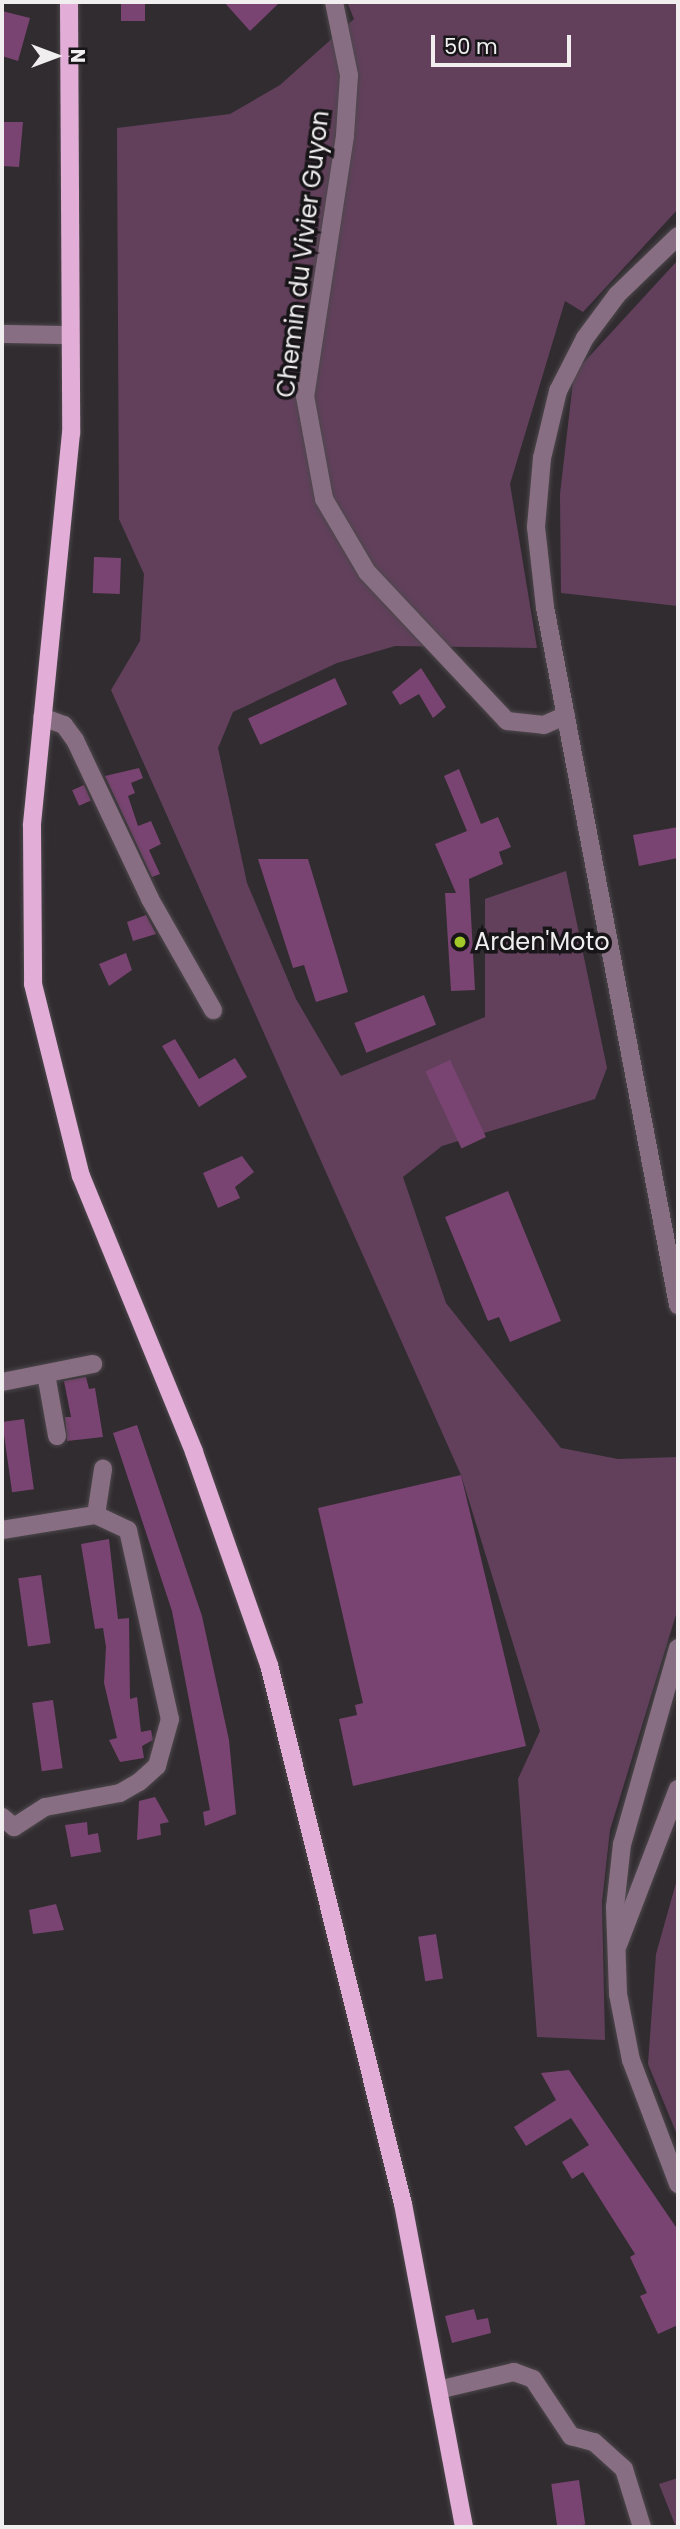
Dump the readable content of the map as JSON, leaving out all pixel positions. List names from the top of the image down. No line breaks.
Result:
{"streets":{"street":["Chemin du Vivier Guyon"]},"places":["Arden'Moto"],"scale_bar":"50 m","north":"right"}
